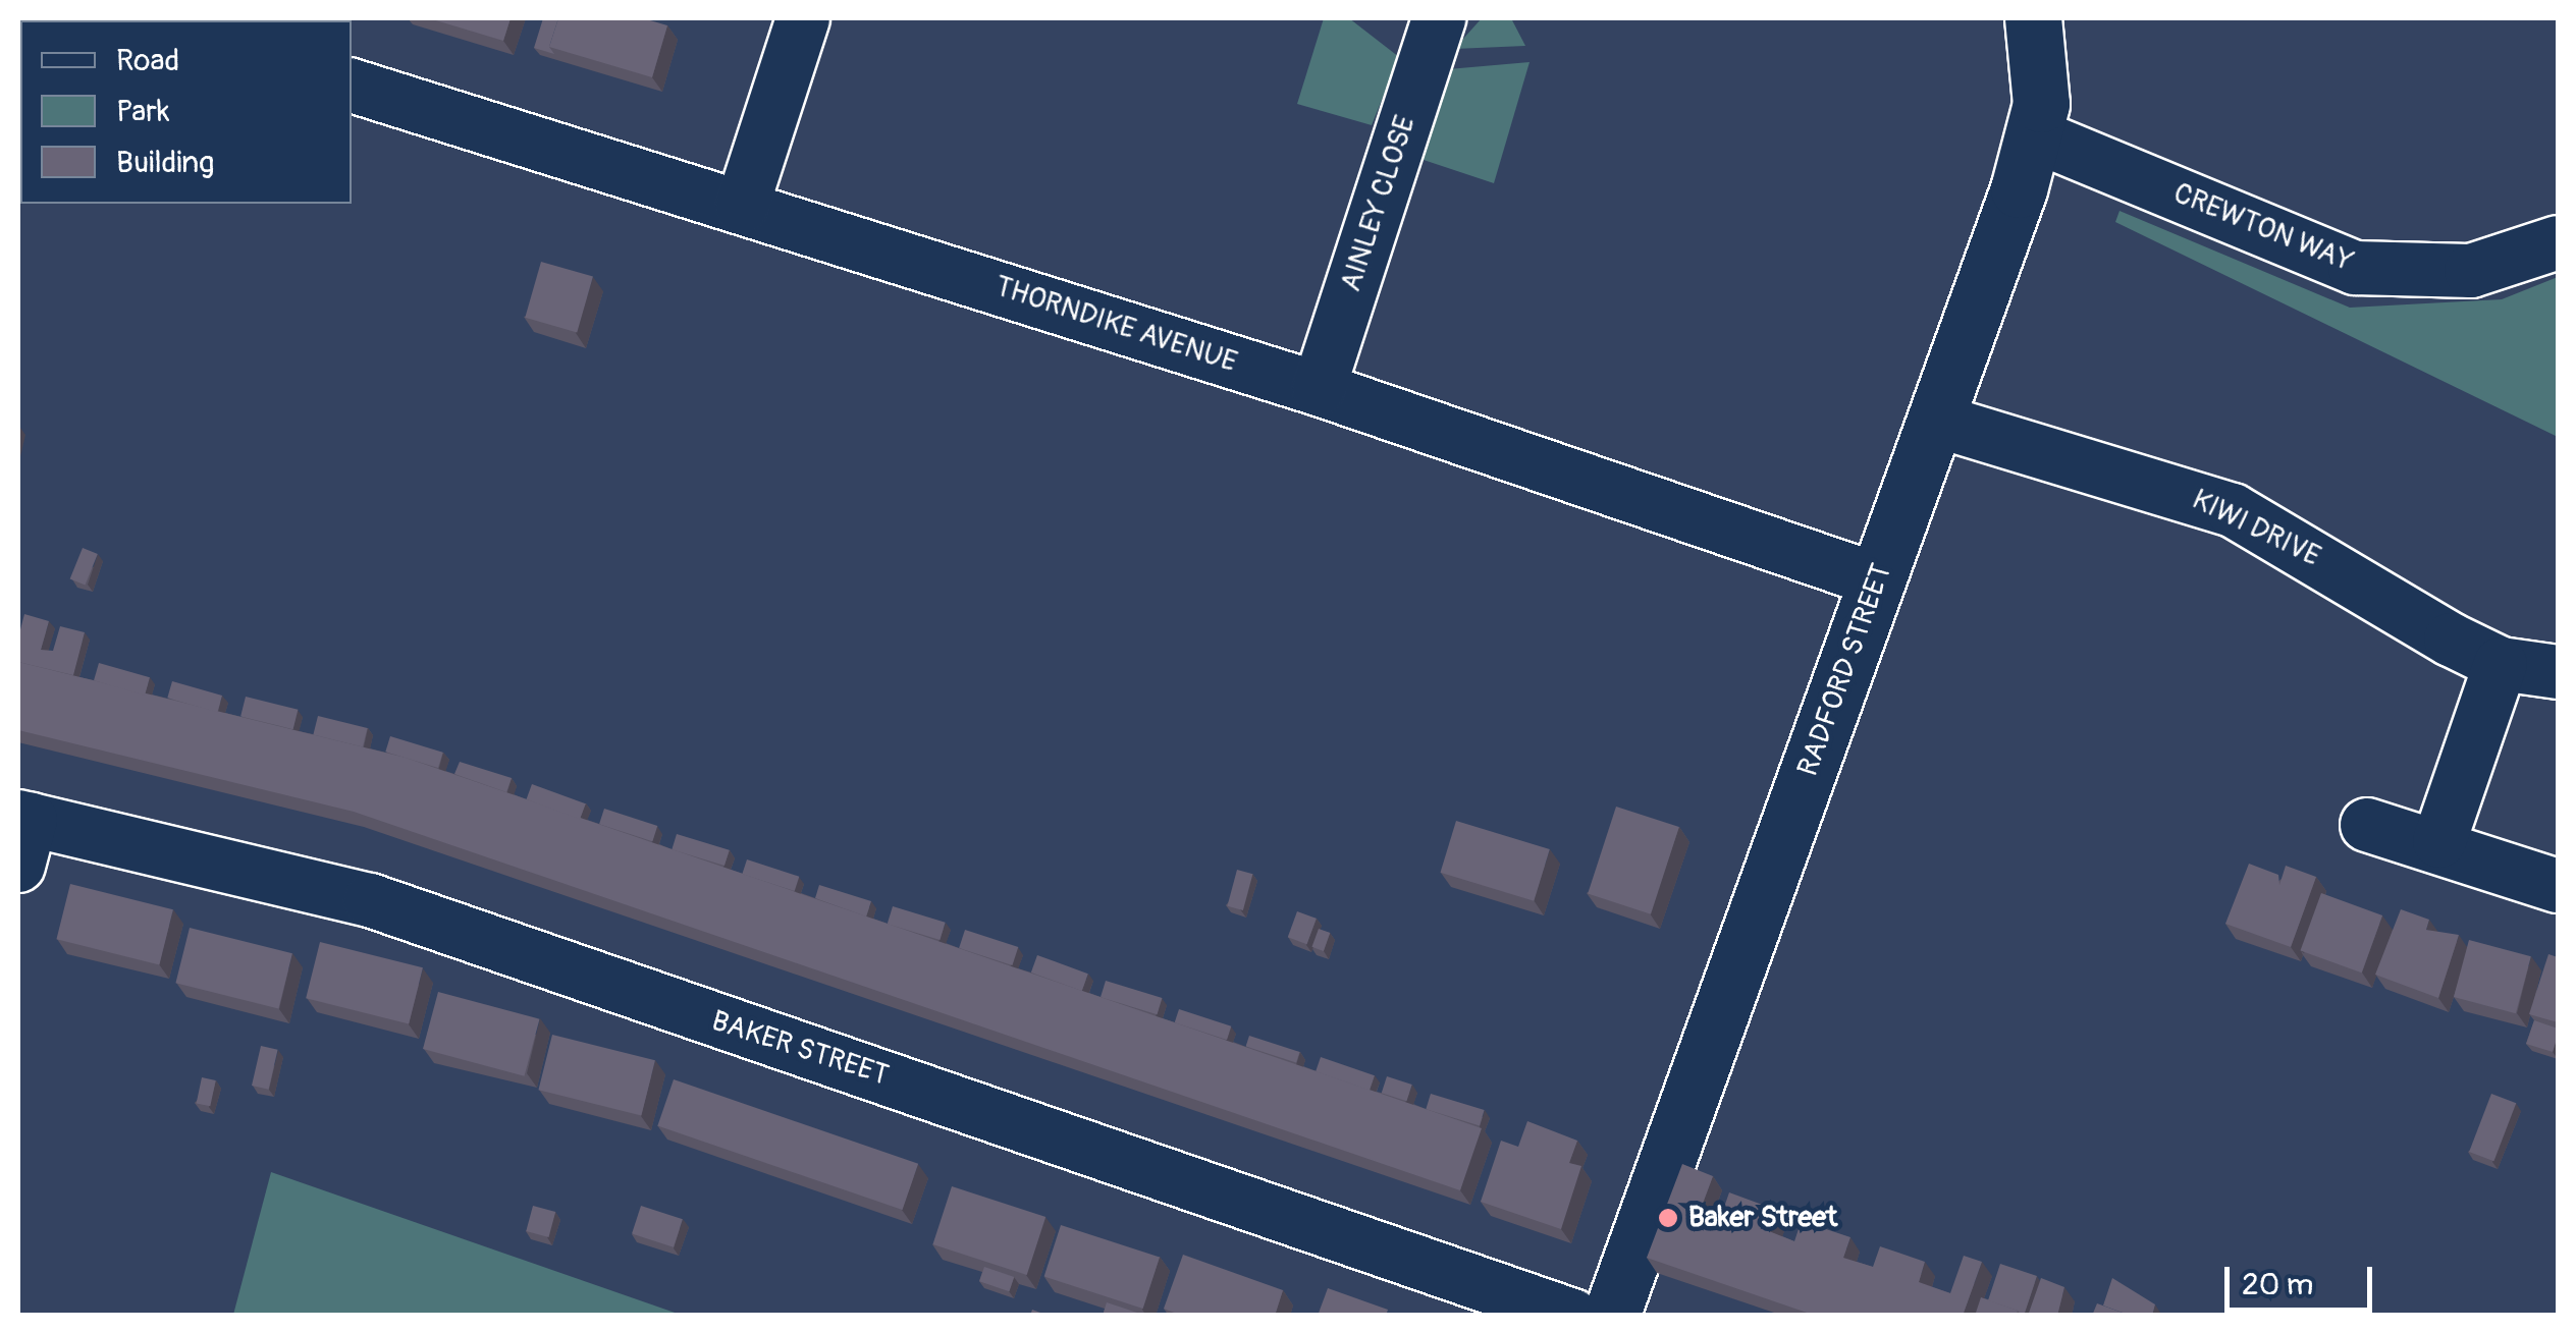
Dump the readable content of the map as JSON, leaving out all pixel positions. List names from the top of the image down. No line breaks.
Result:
{"streets":{"street":["AINLEY CLOSE","CREWTON WAY","THORNDIKE AVENUE","KIWI DRIVE","RADFORD STREET","BAKER STREET"]},"crossings":[["AINLEY CLOSE","THORNDIKE AVENUE"],["CREWTON WAY","RADFORD STREET"],["THORNDIKE AVENUE","RADFORD STREET"],["KIWI DRIVE","RADFORD STREET"]],"places":["Baker Street"],"legend":["Road","Park","Building"],"scale_bar":"20 m"}
